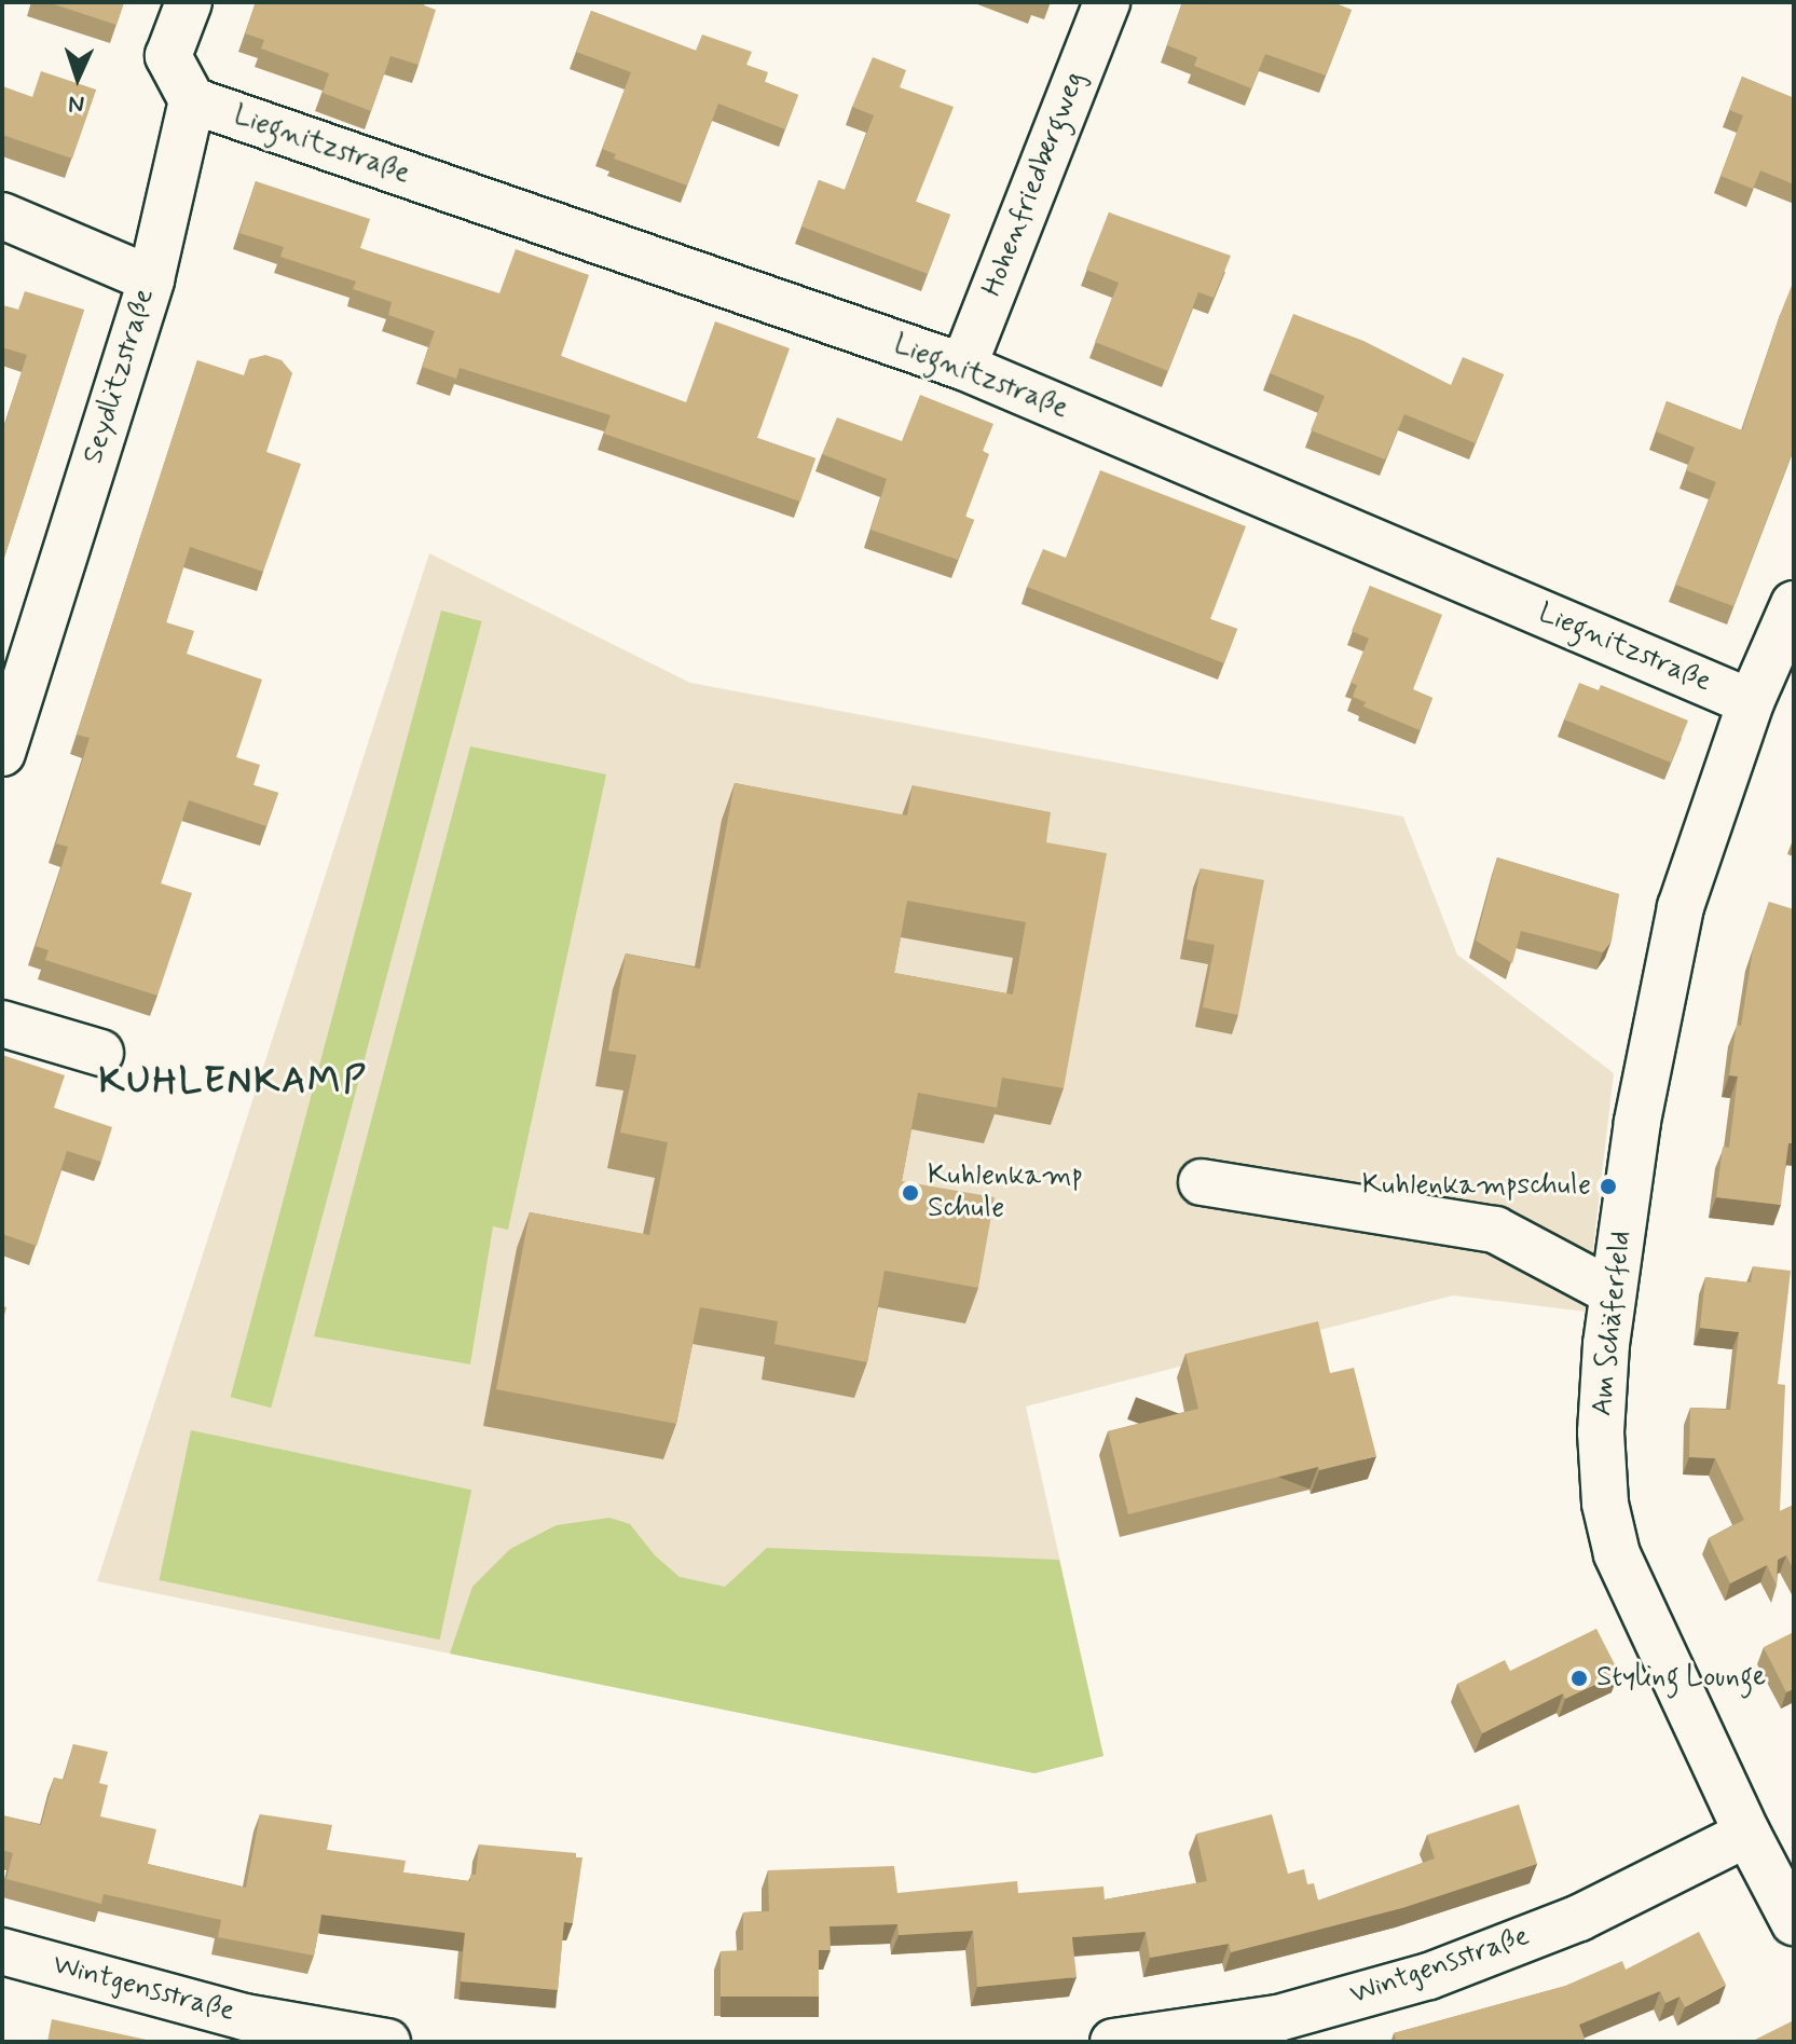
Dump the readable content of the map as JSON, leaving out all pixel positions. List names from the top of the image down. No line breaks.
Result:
{"streets":{"street":["Liegnitzstraße","Hohenfriedbergweg","Seydlitzstraße","Am Schäferfeld","Wintgensstraße"]},"crossings":[["Liegnitzstraße","Hohenfriedbergweg"],["Liegnitzstraße","Seydlitzstraße"],["Liegnitzstraße","Am Schäferfeld"],["Am Schäferfeld","Wintgensstraße"]],"districts":["KUHLENKAMP"],"places":["Kuhlenkampschule","Kuhlenkamp Schule","Styling Lounge"],"north":"bottom"}
